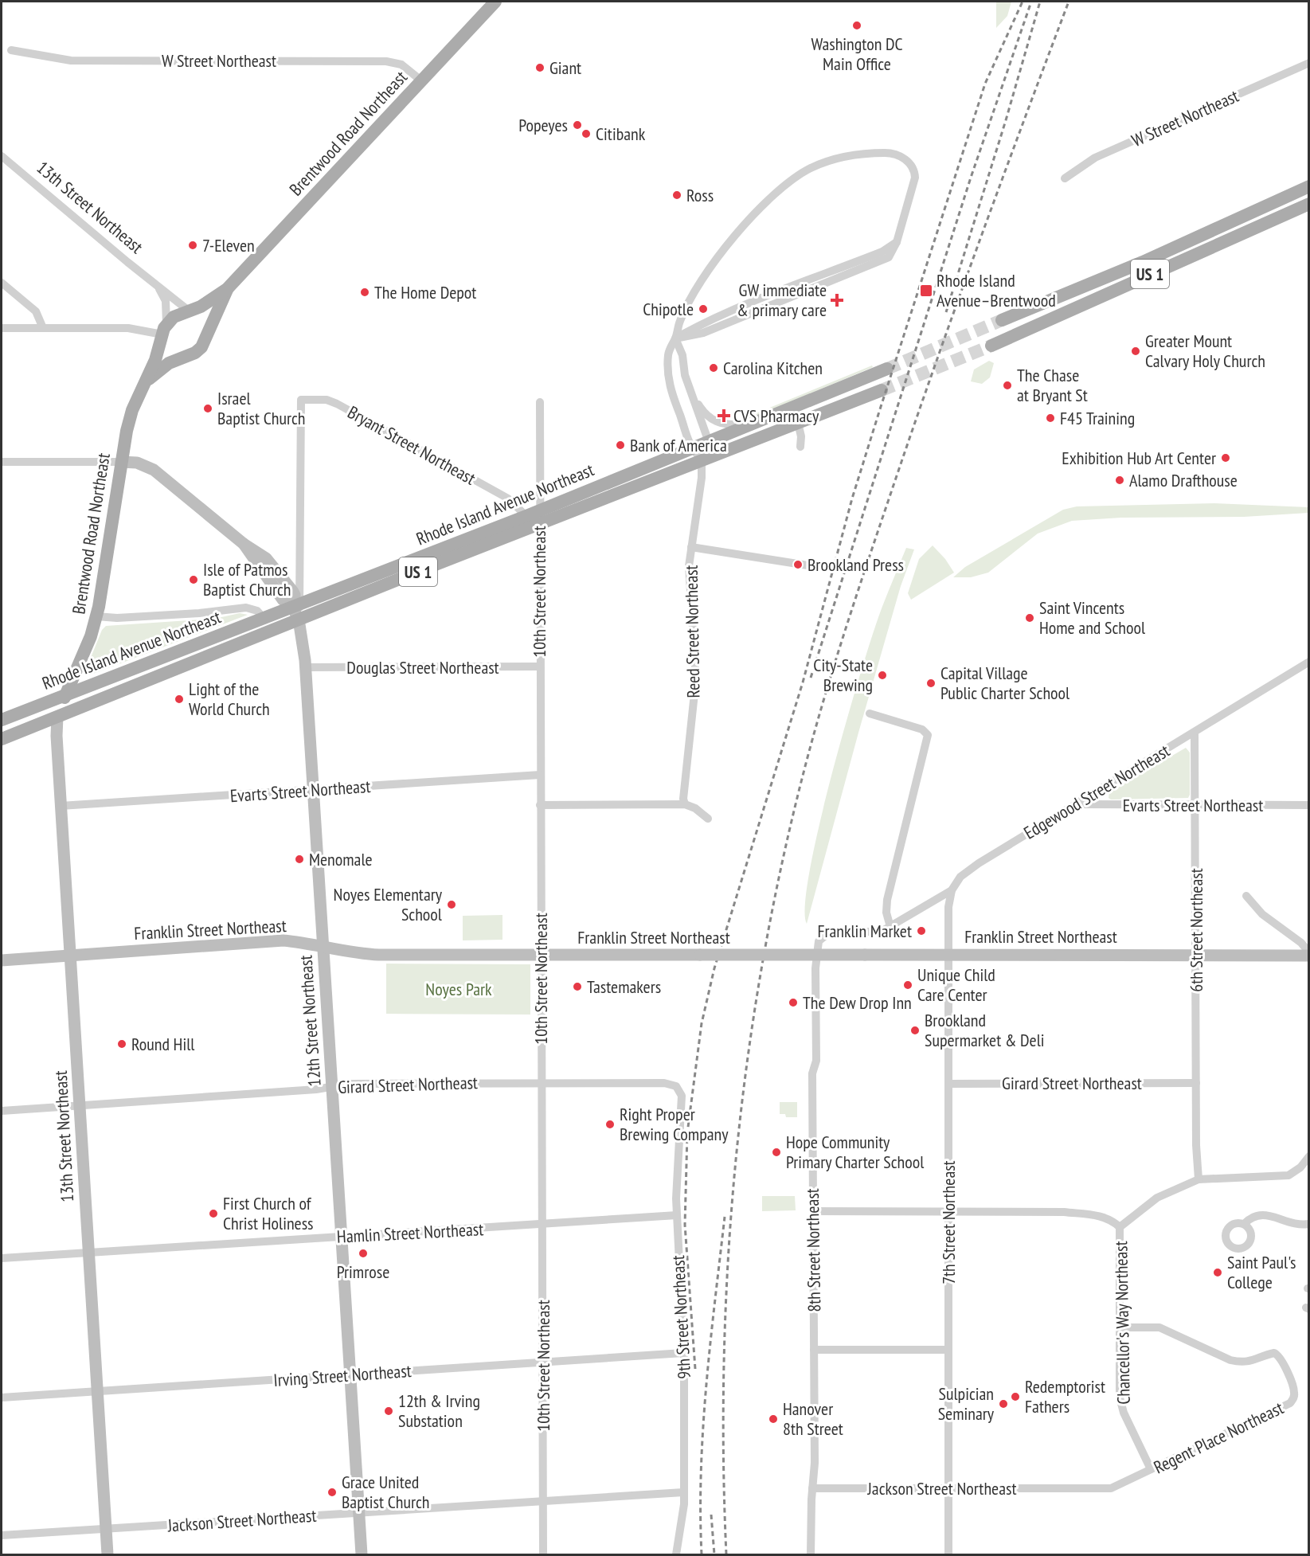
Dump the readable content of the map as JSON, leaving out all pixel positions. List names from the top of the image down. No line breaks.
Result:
{"streets":{"main road":["Brentwood Road Northeast","US 1","Rhode Island Avenue Northeast"],"street":["W Street Northeast","13th Street Northeast","Bryant Street Northeast","10th Street Northeast","Reed Street Northeast","Douglas Street Northeast","Evarts Street Northeast","Edgewood Street Northeast","Franklin Street Northeast","6th Street Northeast","12th Street Northeast","Girard Street Northeast","7th Street Northeast","Hamlin Street Northeast","8th Street Northeast","9th Street Northeast","Chancellor's Way Northeast","Irving Street Northeast","Regent Place Northeast","Jackson Street Northeast"]},"crossings":[["W Street Northeast","Brentwood Road Northeast"],["Brentwood Road Northeast","13th Street Northeast"],["Brentwood Road Northeast","Rhode Island Avenue Northeast"],["Brentwood Road Northeast","12th Street Northeast"],["13th Street Northeast","Rhode Island Avenue Northeast"],["13th Street Northeast","Evarts Street Northeast"],["13th Street Northeast","Franklin Street Northeast"],["13th Street Northeast","Girard Street Northeast"],["13th Street Northeast","Hamlin Street Northeast"],["13th Street Northeast","Irving Street Northeast"],["13th Street Northeast","Jackson Street Northeast"],["Bryant Street Northeast","Rhode Island Avenue Northeast"],["Bryant Street Northeast","12th Street Northeast"],["Rhode Island Avenue Northeast","10th Street Northeast"],["Rhode Island Avenue Northeast","Reed Street Northeast"],["Rhode Island Avenue Northeast","12th Street Northeast"],["10th Street Northeast","Douglas Street Northeast"],["10th Street Northeast","Evarts Street Northeast"],["10th Street Northeast","Franklin Street Northeast"],["10th Street Northeast","Girard Street Northeast"],["10th Street Northeast","Hamlin Street Northeast"],["10th Street Northeast","Irving Street Northeast"],["10th Street Northeast","Jackson Street Northeast"],["Douglas Street Northeast","12th Street Northeast"],["Evarts Street Northeast","Edgewood Street Northeast"],["Evarts Street Northeast","6th Street Northeast"],["Evarts Street Northeast","12th Street Northeast"],["Edgewood Street Northeast","6th Street Northeast"],["Edgewood Street Northeast","7th Street Northeast"],["Edgewood Street Northeast","8th Street Northeast"],["Franklin Street Northeast","6th Street Northeast"],["Franklin Street Northeast","12th Street Northeast"],["Franklin Street Northeast","7th Street Northeast"],["6th Street Northeast","Girard Street Northeast"],["6th Street Northeast","Chancellor's Way Northeast"],["12th Street Northeast","Girard Street Northeast"],["12th Street Northeast","Hamlin Street Northeast"],["12th Street Northeast","Irving Street Northeast"],["12th Street Northeast","Jackson Street Northeast"],["Girard Street Northeast","7th Street Northeast"],["Girard Street Northeast","9th Street Northeast"],["7th Street Northeast","Chancellor's Way Northeast"],["7th Street Northeast","Jackson Street Northeast"],["Hamlin Street Northeast","9th Street Northeast"],["8th Street Northeast","Jackson Street Northeast"],["9th Street Northeast","Irving Street Northeast"],["9th Street Northeast","Jackson Street Northeast"],["Chancellor's Way Northeast","Regent Place Northeast"],["Regent Place Northeast","Jackson Street Northeast"]],"parks":["Noyes Park"],"places":{"other":["Washington DC Main Office","Giant","Popeyes","Citibank","Ross","7-Eleven","The Home Depot","Chipotle","Greater Mount Calvary Holy Church","Carolina Kitchen","The Chase at Bryant St","Israel Baptist Church","F45 Training","Bank of America","Exhibition Hub Art Center","Alamo Drafthouse","Brookland Press","Isle of Patmos Baptist Church","Saint Vincents Home and School","City-State Brewing","Capital Village Public Charter School","Light of the World Church","Menomale","Noyes Elementary School","Franklin Market","Unique Child Care Center","Tastemakers","The Dew Drop Inn","Brookland Supermarket & Deli","Round Hill","Right Proper Brewing Company","Hope Community Primary Charter School","First Church of Christ Holiness","Primrose","Saint Paul's College","Redemptorist Fathers","Sulpician Seminary","12th & Irving Substation","Hanover 8th Street","Grace United Baptist Church"],"transit":["Rhode Island Avenue–Brentwood"],"health":["GW immediate & primary care","CVS Pharmacy"]}}
